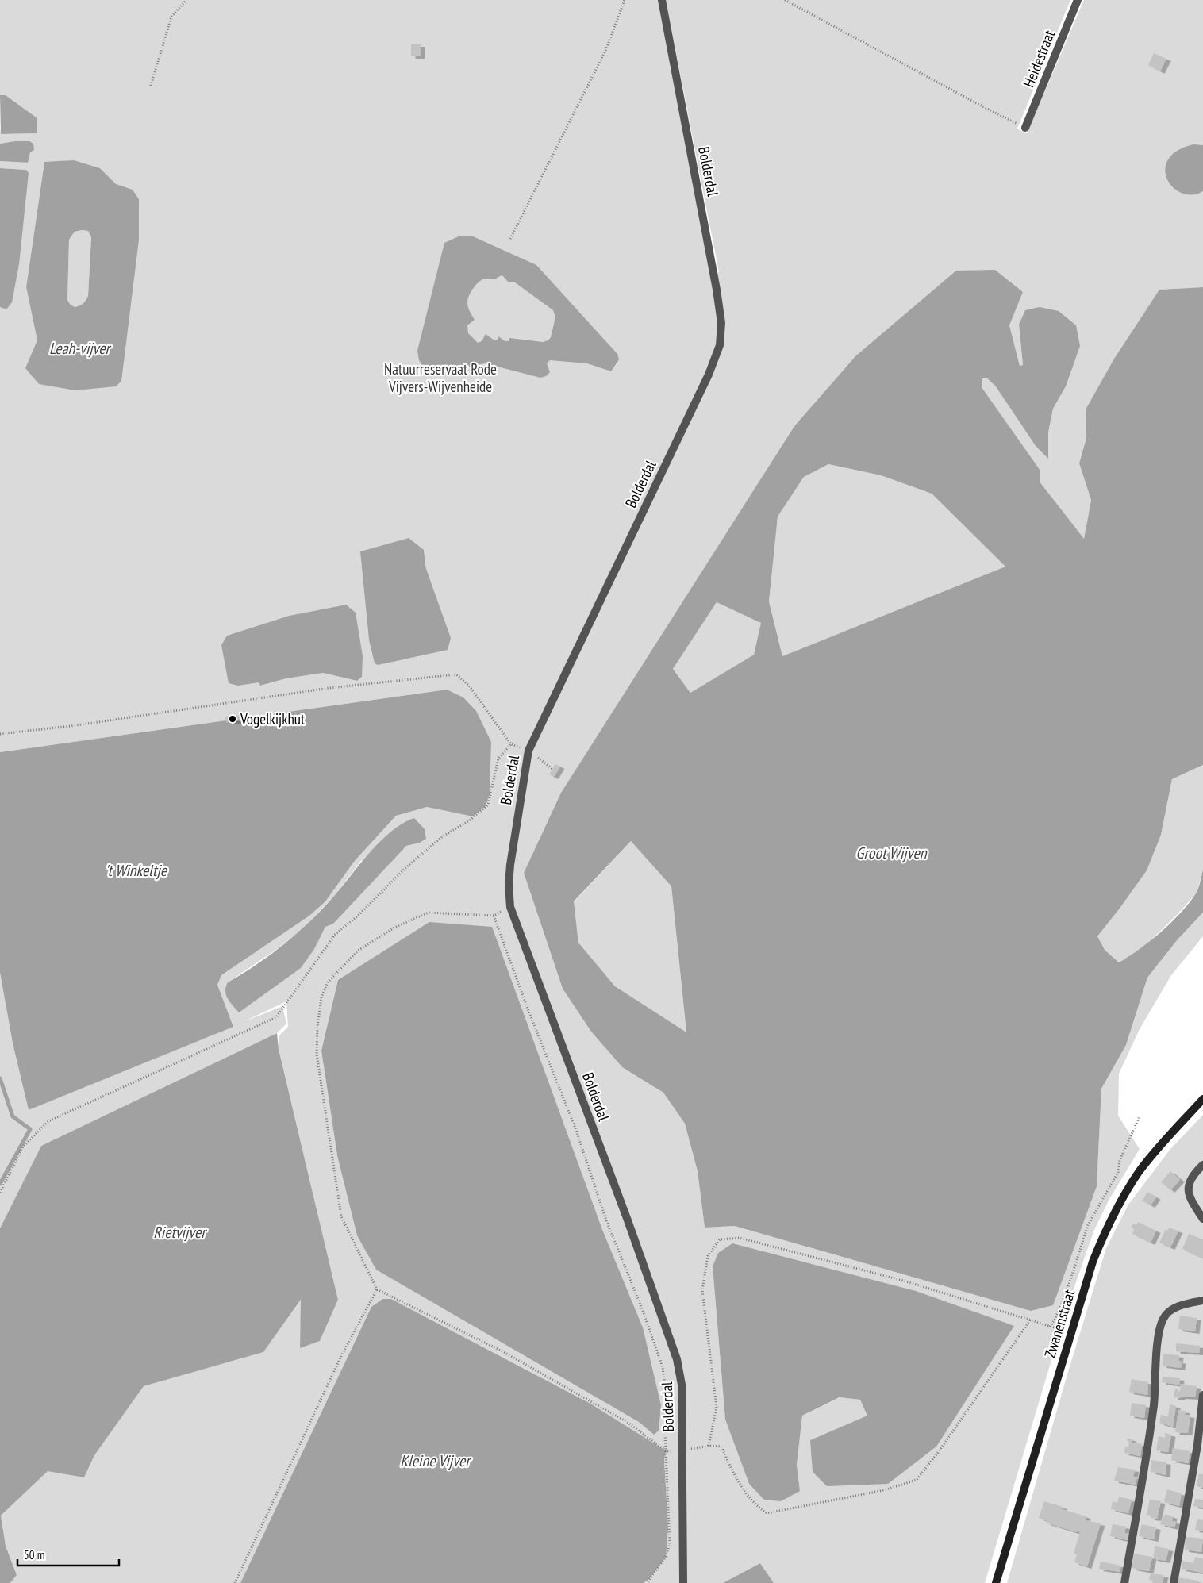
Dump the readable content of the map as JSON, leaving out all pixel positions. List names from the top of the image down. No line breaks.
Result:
{"streets":{"street":["Heidestraat","Bolderdal","Zwanenstraat"]},"water":["Leah-vijver","Groot Wijven","'t Winkeltje","Rietvijver","Kleine Vijver"],"parks":["Natuurreservaat Rode Vijvers-Wijvenheide"],"places":["Vogelkijkhut"],"scale_bar":"50 m"}
